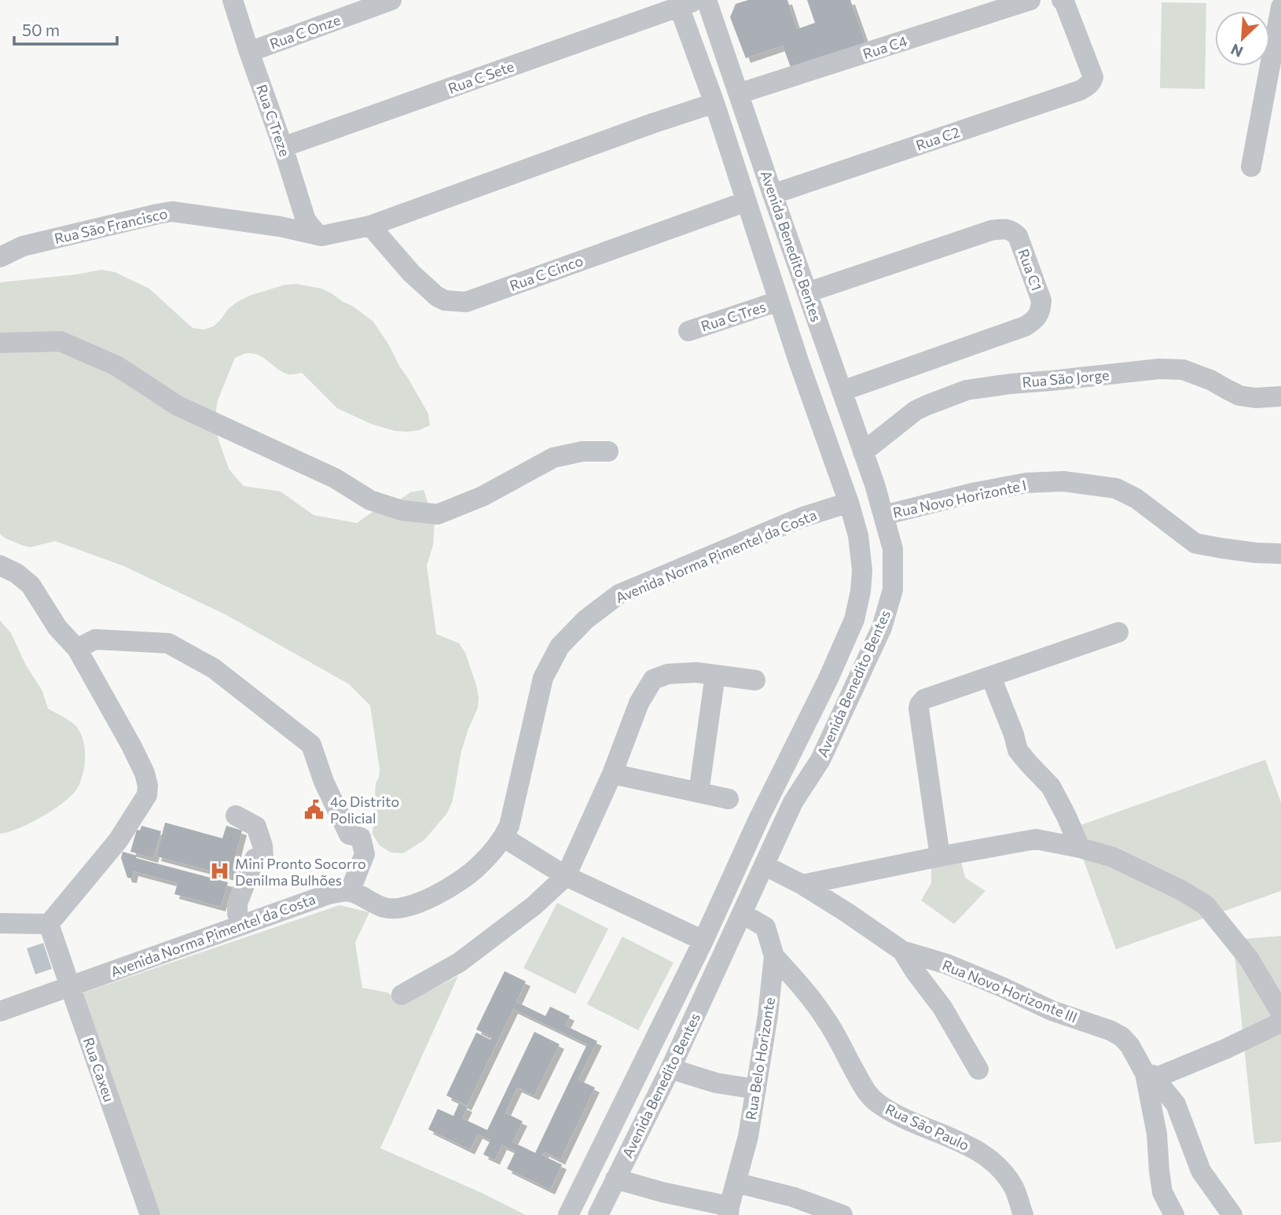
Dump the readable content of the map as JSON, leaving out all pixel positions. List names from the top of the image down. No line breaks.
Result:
{"streets":{"street":["Rua C Onze","Rua C4","Rua C Sete","Rua C Treze","Rua C2","Rua São Francisco","Avenida Benedito Bentes","Rua C1","Rua C Cinco","Rua C Tres","Rua São Jorge","Rua Novo Horizonte I","Avenida Norma Pimentel da Costa","Rua Novo Horizonte III","Rua Belo Horizonte","Rua Caxeu","Rua São Paulo"]},"crossings":[["Rua C Onze","Rua C Treze"],["Rua C4","Avenida Benedito Bentes"],["Rua C Sete","Rua C Treze"],["Rua C Sete","Avenida Benedito Bentes"],["Rua C Treze","Rua São Francisco"],["Rua C2","Avenida Benedito Bentes"],["Avenida Benedito Bentes","Rua C1"],["Avenida Benedito Bentes","Rua C Cinco"],["Avenida Benedito Bentes","Rua C Tres"],["Avenida Benedito Bentes","Rua São Jorge"],["Avenida Benedito Bentes","Rua Novo Horizonte I"],["Avenida Benedito Bentes","Avenida Norma Pimentel da Costa"],["Avenida Benedito Bentes","Rua Novo Horizonte III"],["Avenida Benedito Bentes","Rua Belo Horizonte"],["Avenida Norma Pimentel da Costa","Rua Caxeu"],["Rua Belo Horizonte","Rua São Paulo"]],"places":{"public building":["4o Distrito Policial"],"hospital":["Mini Pronto Socorro Denilma Bulhões"]},"scale_bar":"50 m","north":"bottom left"}
